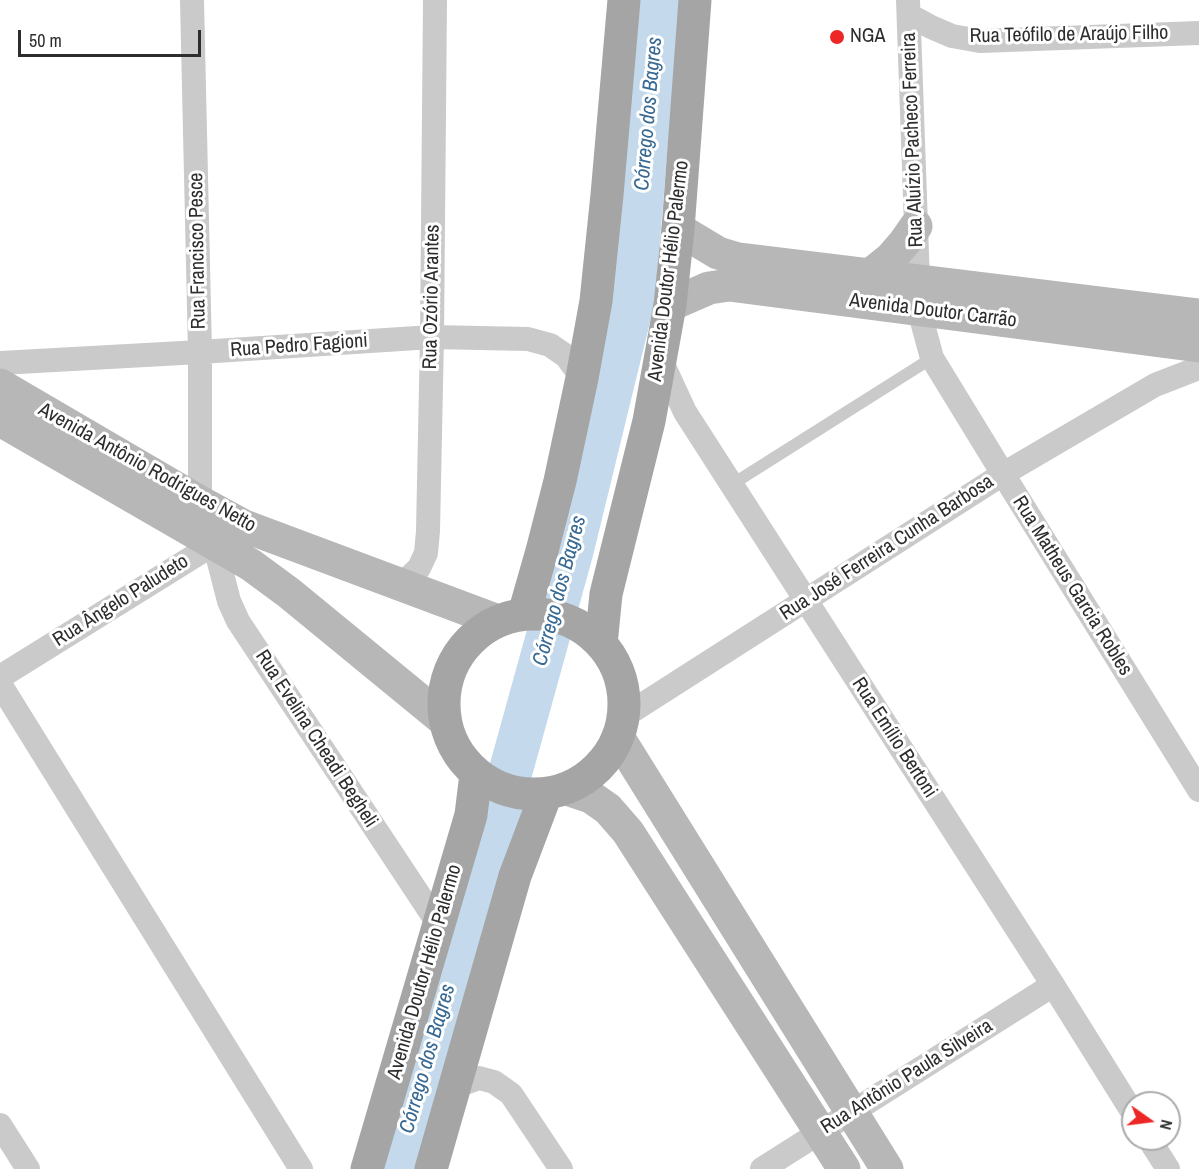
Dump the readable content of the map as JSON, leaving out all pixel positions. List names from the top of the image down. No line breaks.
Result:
{"streets":{"main road":["Avenida Doutor Hélio Palermo"],"street":["Rua Teófilo de Araújo Filho","Rua Aluízio Pacheco Ferreira","Rua Francisco Pesce","Rua Ozório Arantes","Avenida Doutor Carrão","Rua Pedro Fagioni","Avenida Antônio Rodrigues Netto","Rua José Ferreira Cunha Barbosa","Rua Matheus Garcia Robles","Rua Ângelo Paludeto","Rua Emílio Bertoni","Rua Evelina Cheadi Begheli","Rua Antônio Paula Silveira"]},"crossings":[["Rua Teófilo de Araújo Filho","Rua Aluízio Pacheco Ferreira"],["Rua Aluízio Pacheco Ferreira","Avenida Doutor Carrão"],["Rua Aluízio Pacheco Ferreira","Rua Matheus Garcia Robles"],["Rua Francisco Pesce","Rua Pedro Fagioni"],["Rua Francisco Pesce","Avenida Antônio Rodrigues Netto"],["Avenida Doutor Hélio Palermo","Avenida Doutor Carrão"],["Avenida Doutor Hélio Palermo","Avenida Antônio Rodrigues Netto"],["Avenida Doutor Hélio Palermo","Rua José Ferreira Cunha Barbosa"],["Avenida Doutor Hélio Palermo","Rua Emílio Bertoni"],["Avenida Doutor Hélio Palermo","Rua Evelina Cheadi Begheli"],["Rua Ozório Arantes","Rua Pedro Fagioni"],["Rua Ozório Arantes","Avenida Antônio Rodrigues Netto"],["Avenida Doutor Carrão","Rua Matheus Garcia Robles"],["Avenida Antônio Rodrigues Netto","Rua José Ferreira Cunha Barbosa"],["Avenida Antônio Rodrigues Netto","Rua Ângelo Paludeto"],["Avenida Antônio Rodrigues Netto","Rua Evelina Cheadi Begheli"],["Rua José Ferreira Cunha Barbosa","Rua Matheus Garcia Robles"],["Rua José Ferreira Cunha Barbosa","Rua Emílio Bertoni"],["Rua Ângelo Paludeto","Rua Evelina Cheadi Begheli"],["Rua Emílio Bertoni","Rua Antônio Paula Silveira"]],"water":["Córrego dos Bagres"],"places":["NGA"],"scale_bar":"50 m","north":"right"}
